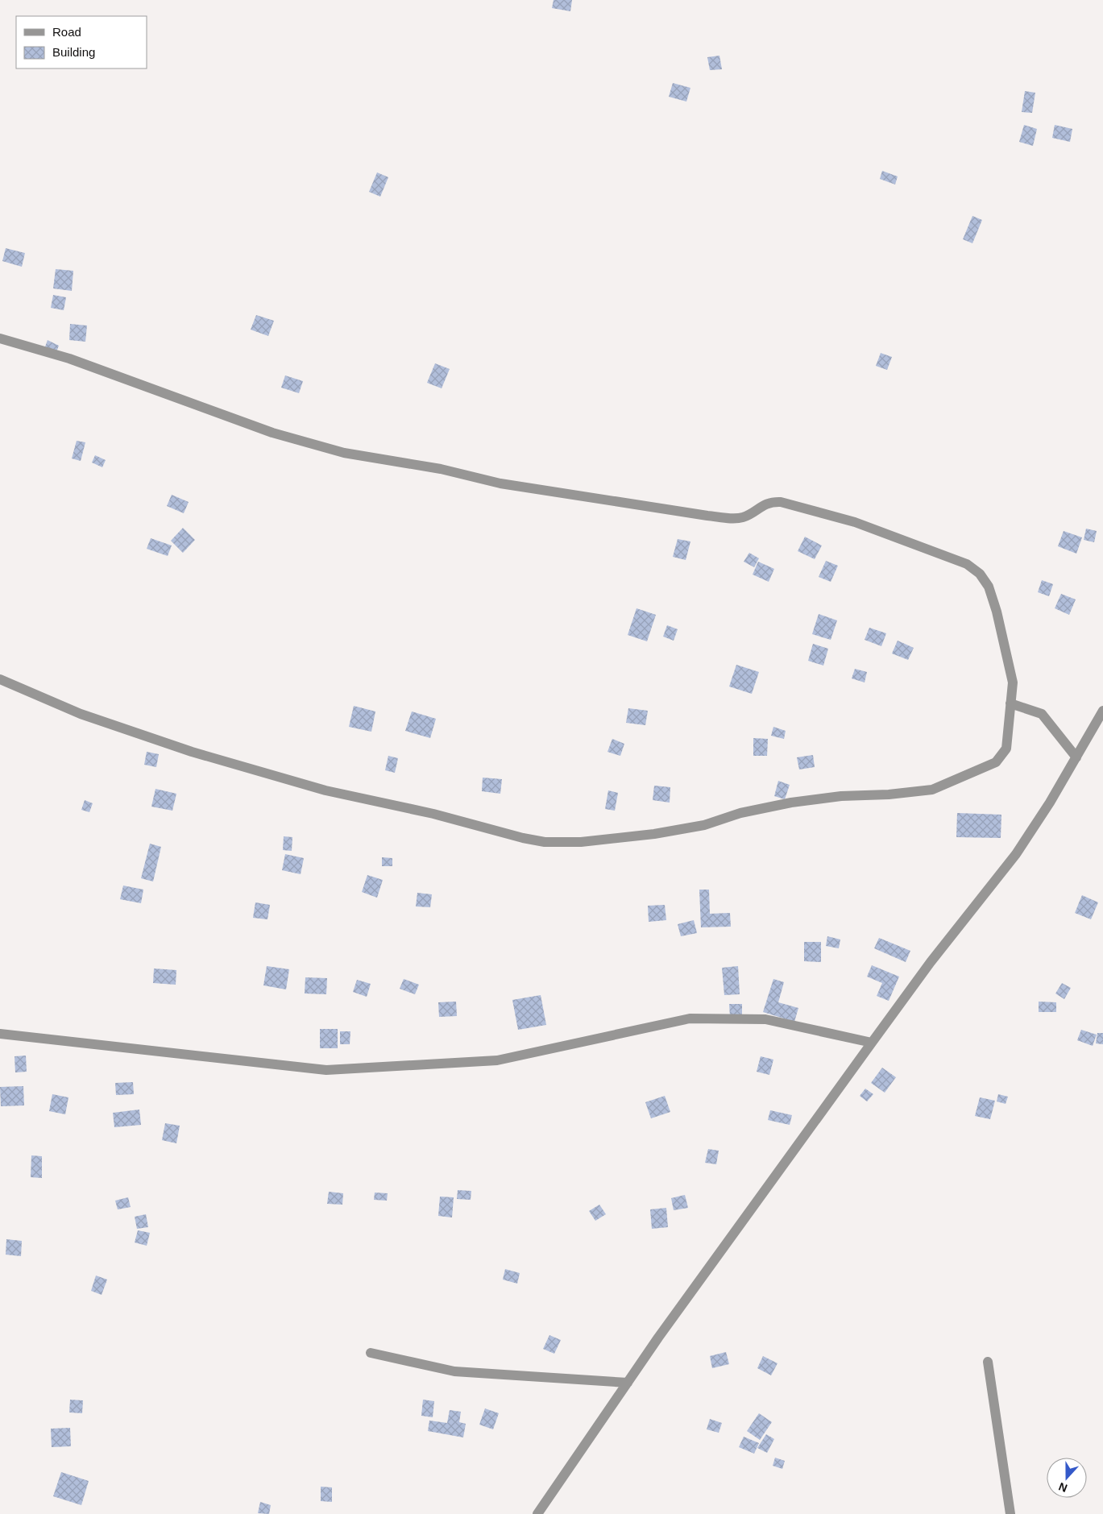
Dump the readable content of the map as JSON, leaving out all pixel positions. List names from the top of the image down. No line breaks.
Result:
{"legend":["Road","Building"],"north":"bottom"}
